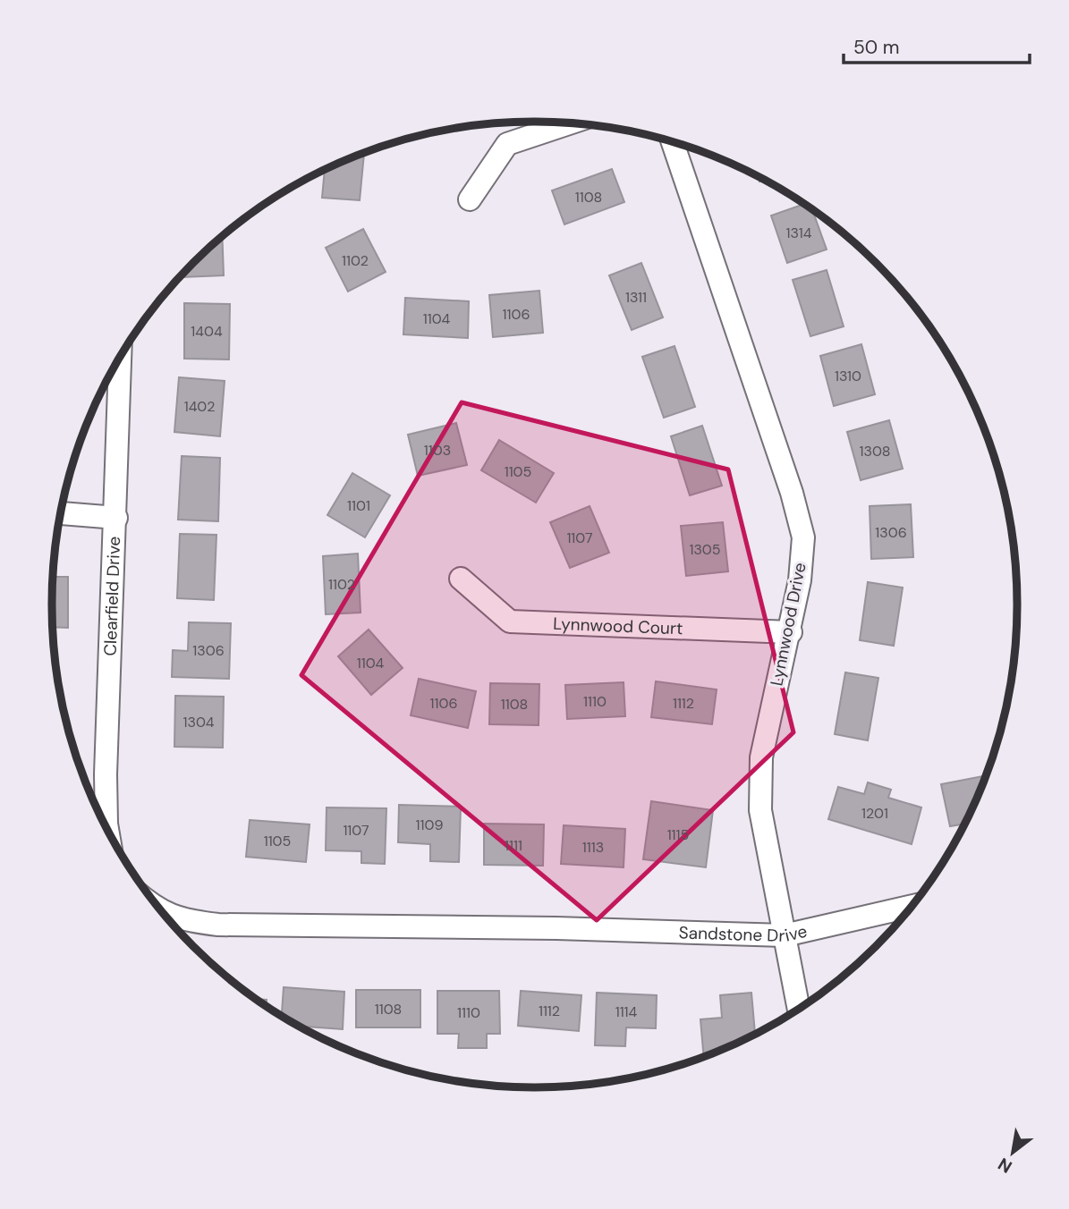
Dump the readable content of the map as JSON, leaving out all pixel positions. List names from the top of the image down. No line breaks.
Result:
{"streets":{"street":["Clearfield Drive","Lynnwood Drive","Lynnwood Court","Sandstone Drive"]},"crossings":[["Lynnwood Drive","Lynnwood Court"],["Lynnwood Drive","Sandstone Drive"]],"house_numbers":["1108","1314","1102","1311","1106","1104","1404","1310","1402","1103","1308","1105","1101","1306","1107","1305","1102","1306","1104","1110","1106","1112","1108","1304","1201","1109","1107","1115","1105","1111","1113","1108","1112","1114","1110"],"scale_bar":"50 m","north":"bottom left"}
